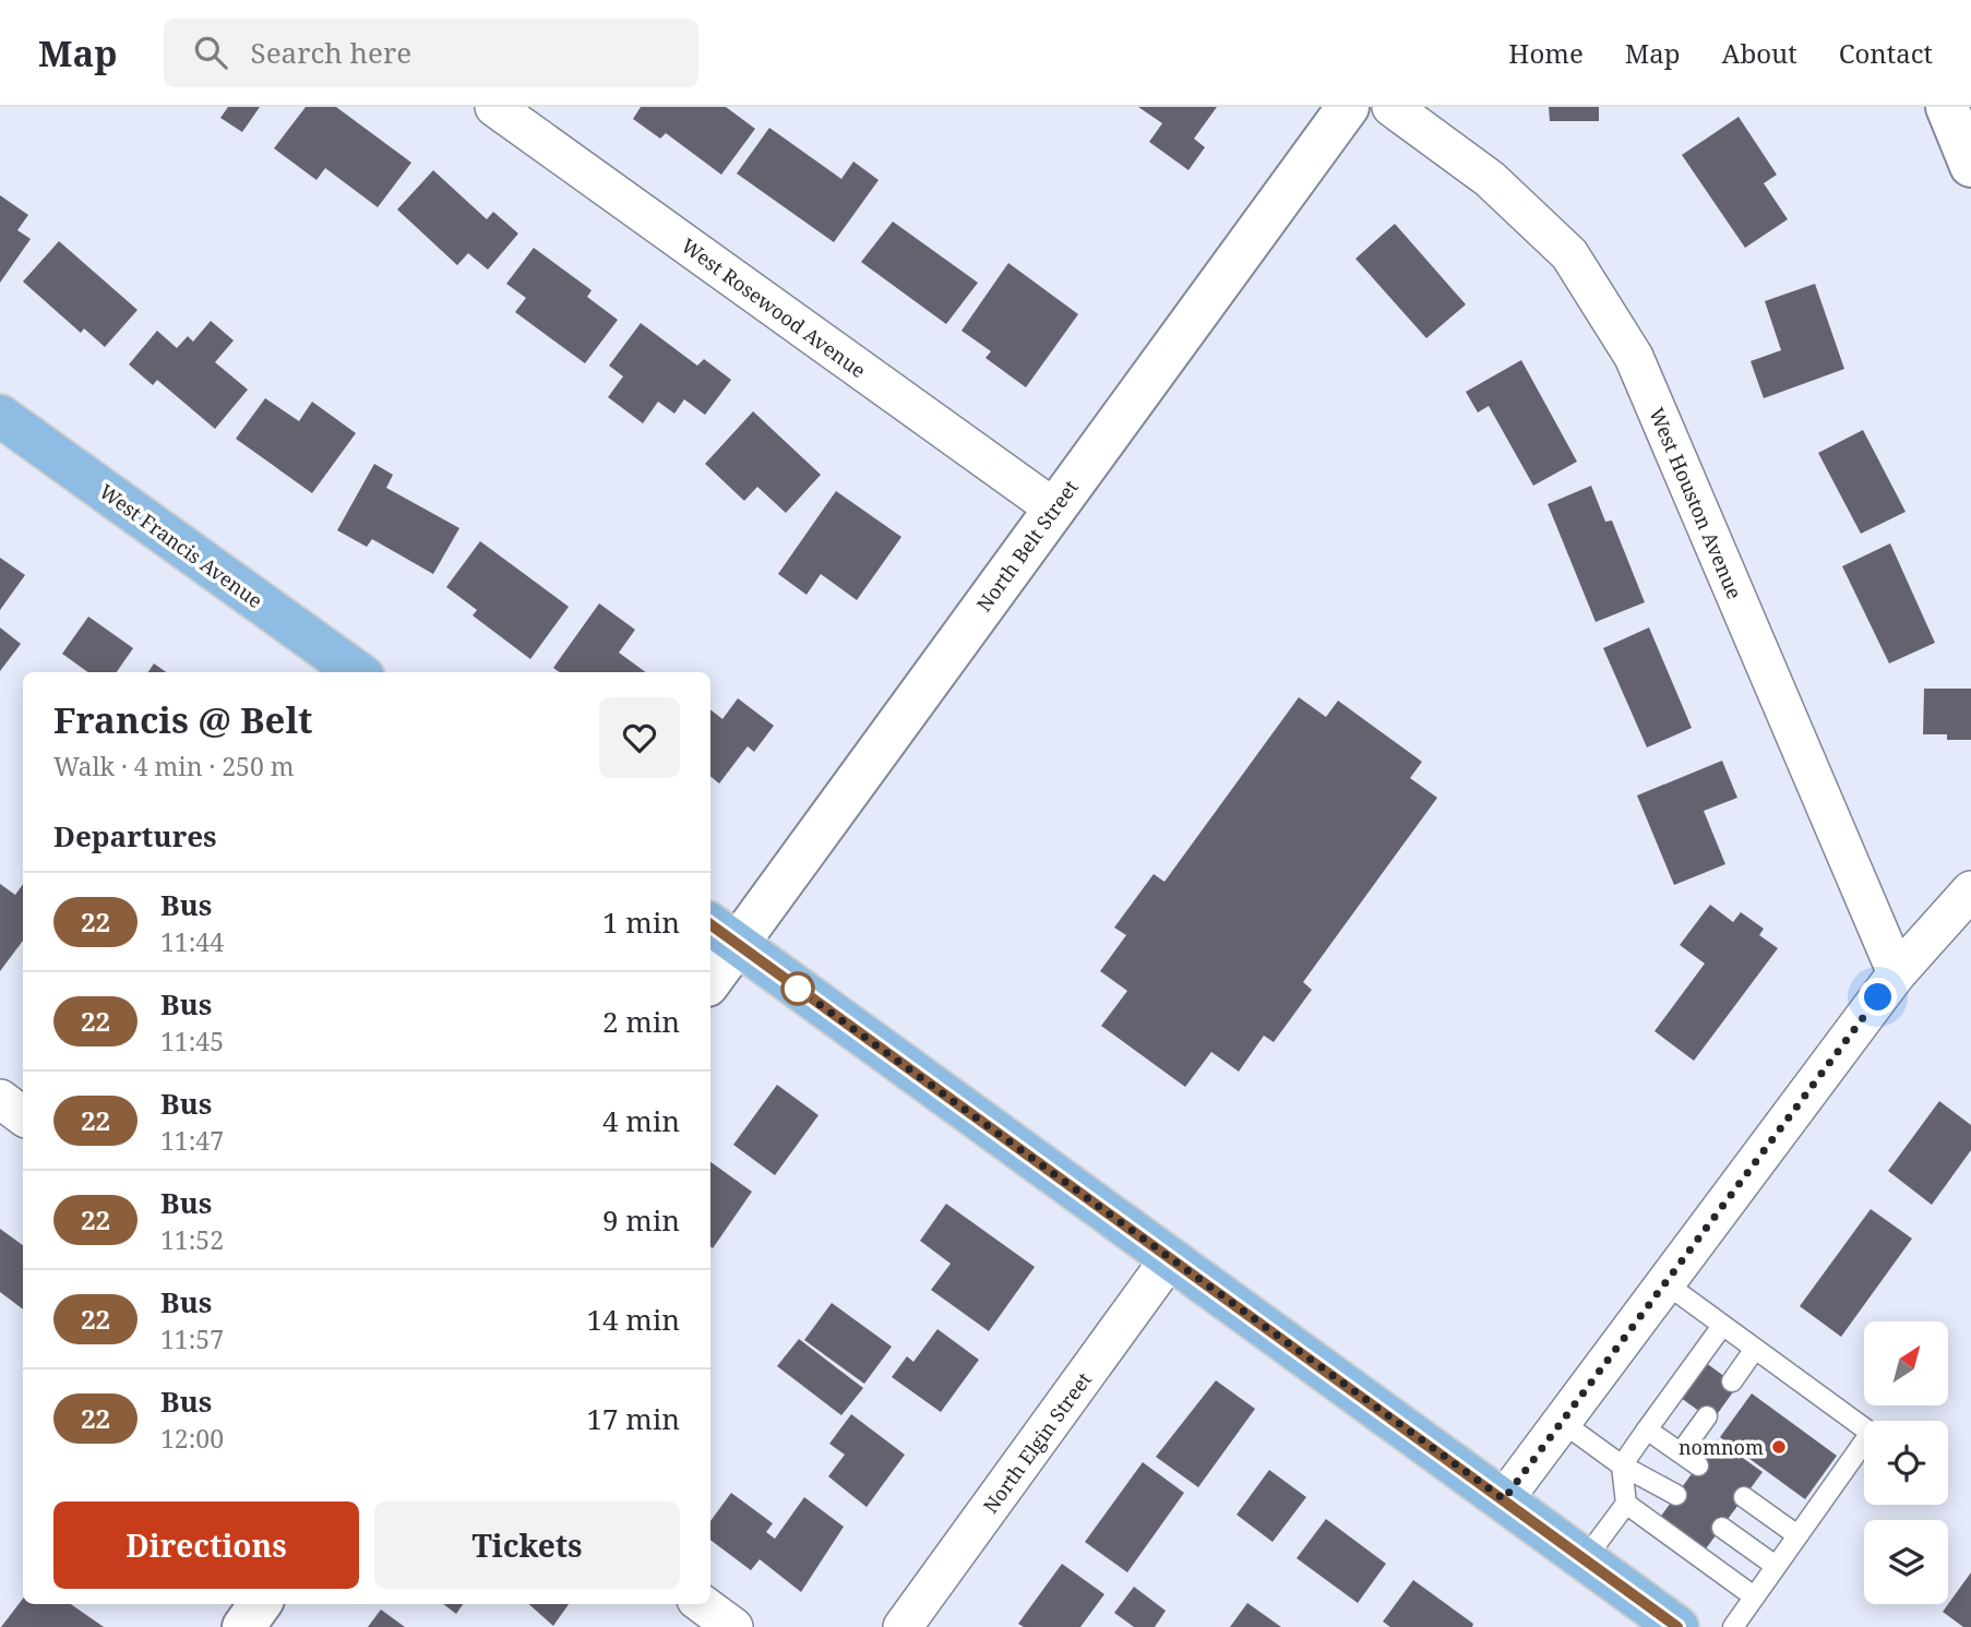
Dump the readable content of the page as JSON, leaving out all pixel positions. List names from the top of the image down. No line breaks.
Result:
{"streets":{"main road":["West Francis Avenue"],"street":["West Rosewood Avenue","West Houston Avenue","North Belt Street","North Elgin Street"]},"crossings":[["West Rosewood Avenue","North Belt Street"]],"places":["nomnom"],"lines":["bus line 22"],"north":"top right","page":{"header":"Map","search":"Search here","nav":["Home","Map","About","Contact"],"heading":[["Francis @ Belt","Walk · 4 min · 250 m"],"Departures"],"list":[{"mark":"22","name":"Bus","note":"11:44","value":"1 min"},{"mark":"22","name":"Bus","note":"11:45","value":"2 min"},{"mark":"22","name":"Bus","note":"11:47","value":"4 min"},{"mark":"22","name":"Bus","note":"11:52","value":"9 min"},{"mark":"22","name":"Bus","note":"11:57","value":"14 min"},{"mark":"22","name":"Bus","note":"12:00","value":"17 min"}],"buttons":["Directions","Tickets"]}}
